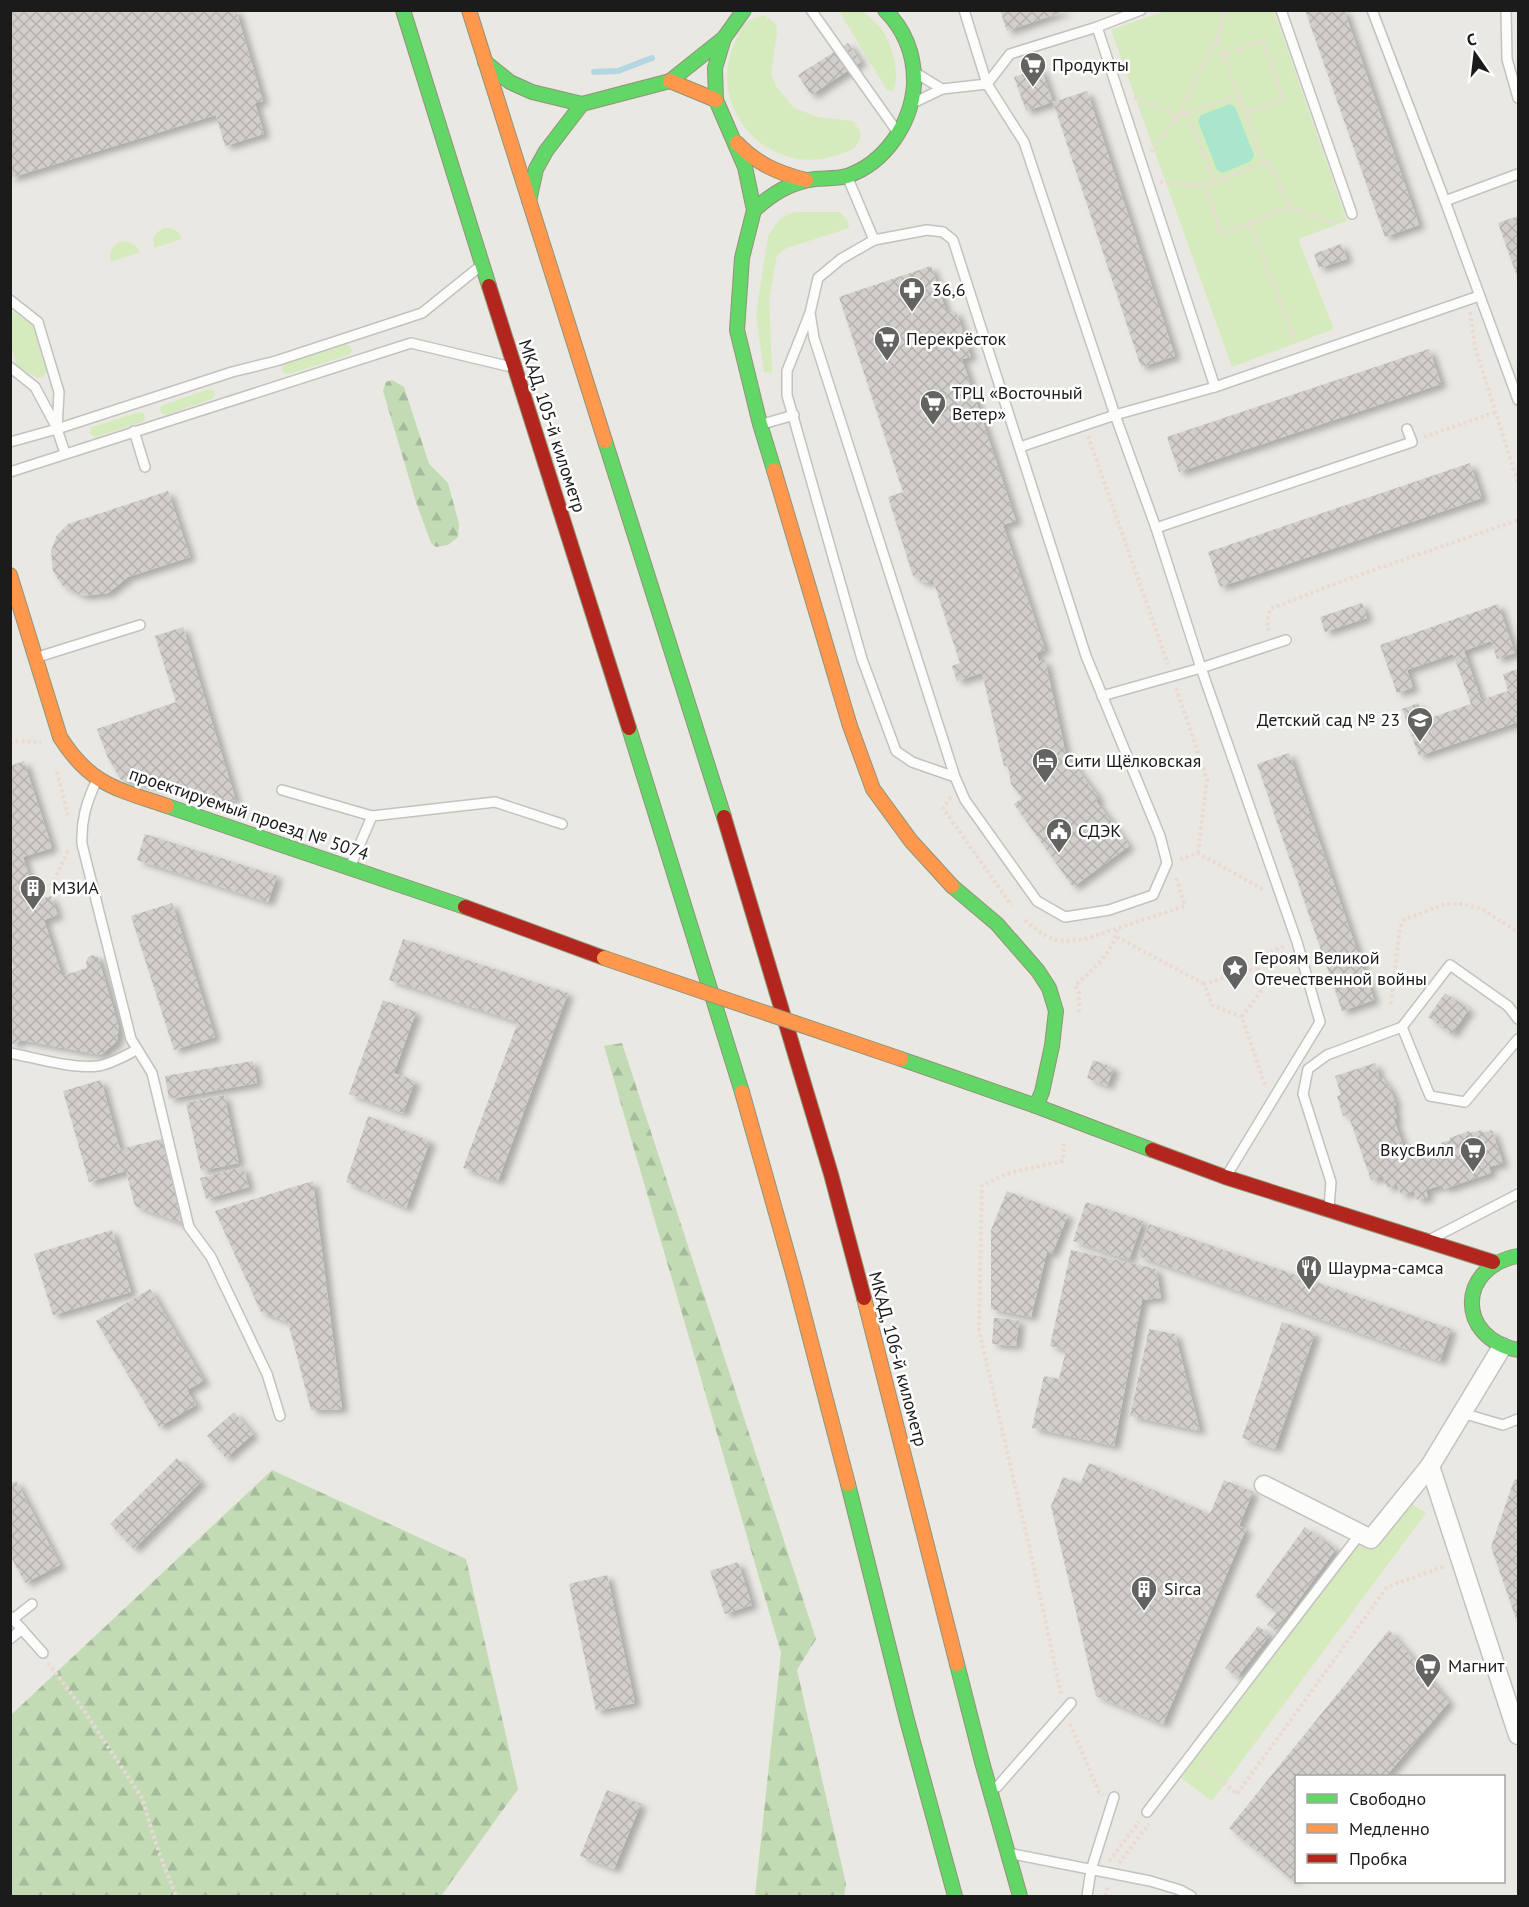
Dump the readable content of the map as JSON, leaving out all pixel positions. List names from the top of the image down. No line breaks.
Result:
{"streets":{"main road":["МКАД, 105-й километр","проектируемый проезд № 5074","МКАД, 106-й километр"]},"places":{"supermarket":["Продукты","Перекрёсток","ТРЦ «Восточный Ветер»","ВкусВилл","Магнит"],"pharmacy":["36,6"],"school or university":["Детский сад № 23"],"hotel":["Сити Щёлковская"],"public building":["СДЭК"],"building":["МЗИА","Sirca"],"place":["Героям Великой Отечественной войны"],"restaurant":["Шаурма-самса"]},"legend":["Свободно","Медленно","Пробка"],"north":"top"}
